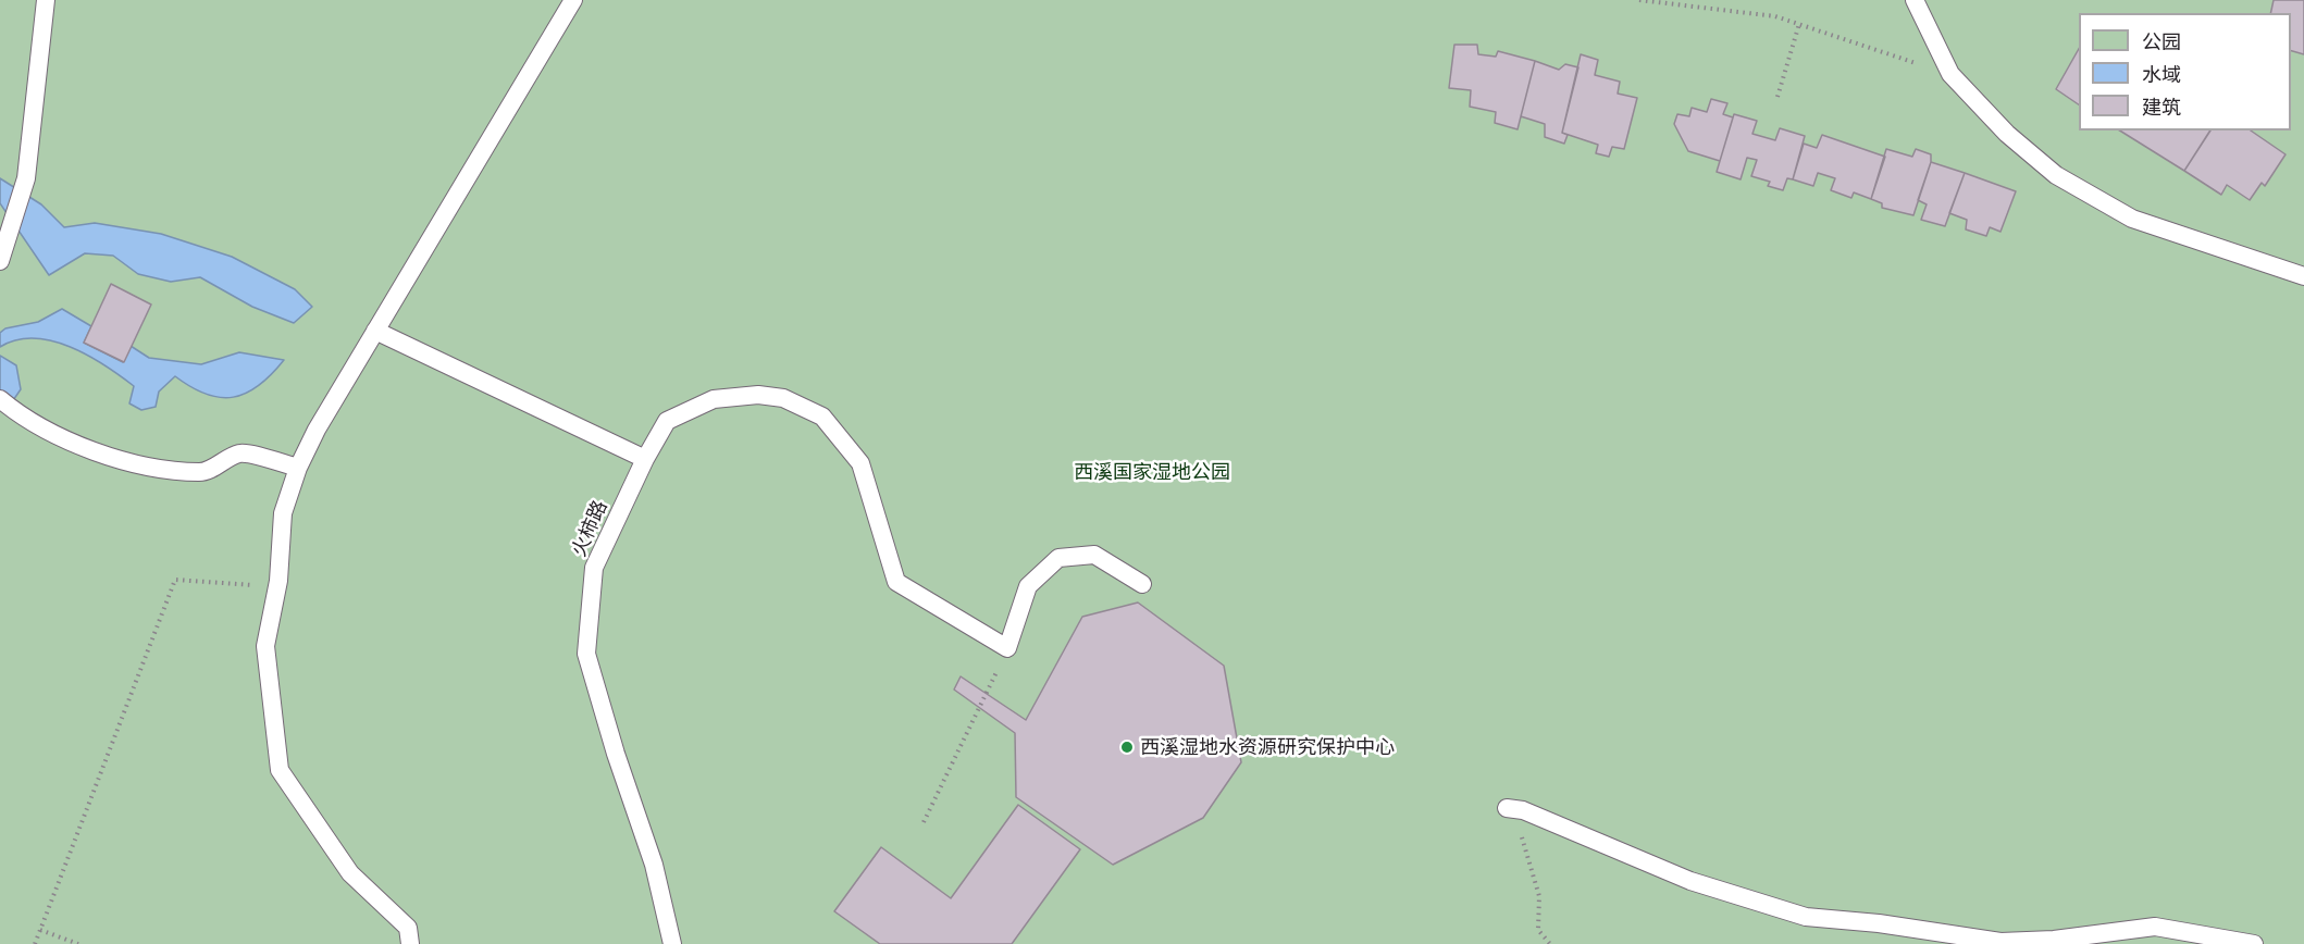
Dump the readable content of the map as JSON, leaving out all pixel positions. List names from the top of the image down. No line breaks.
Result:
{"streets":{"lane":["火柿路"]},"parks":["西溪国家湿地公园"],"places":["西溪湿地水资源研究保护中心"],"legend":["公园","水域","建筑"]}
